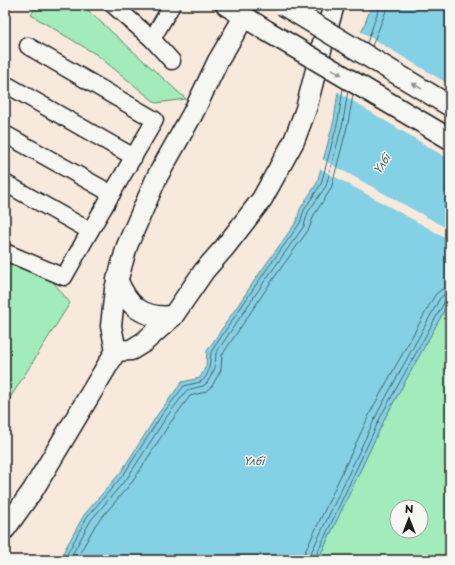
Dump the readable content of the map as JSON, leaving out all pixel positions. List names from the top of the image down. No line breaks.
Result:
{"water":["Үлбі"],"north":"top"}
